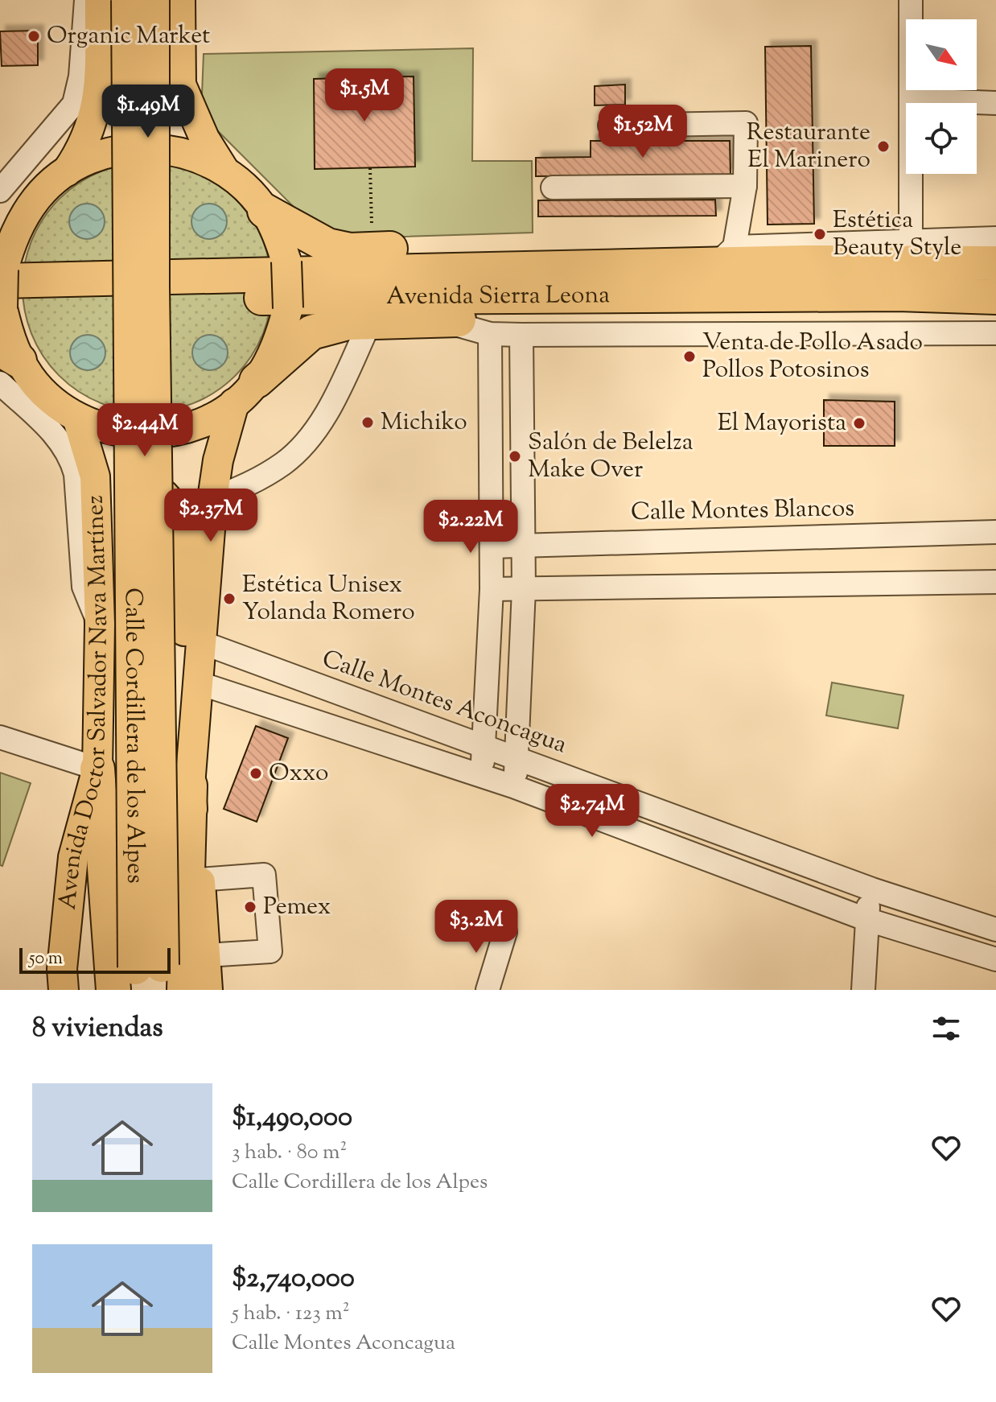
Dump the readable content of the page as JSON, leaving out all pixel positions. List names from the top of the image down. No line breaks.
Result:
{"streets":{"highway":["Avenida Sierra Leona","Calle Cordillera de los Alpes"],"main road":["Avenida Doctor Salvador Nava Martínez"],"street":["Calle Montes Blancos","Calle Montes Aconcagua"]},"places":["Organic Market","Restaurante El Marinero","Estética Beauty Style","Venta de Pollo Asado Pollos Potosinos","Michiko","El Mayorista","Salón de Belelza Make Over","Estética Unisex Yolanda Romero","Oxxo","Pemex"],"scale_bar":"50 m","north":"bottom right","page":{"price":["$1.5M","$1.49M","$1.52M","$2.44M","$2.37M","$2.22M","$2.74M","$3.2M"],"scale":"50 m","heading":"8 viviendas","list":[{"name":"$1,490,000","note":"3 hab. · 80 m² · Calle Cordillera de los Alpes"},{"name":"$2,740,000","note":"5 hab. · 123 m² · Calle Montes Aconcagua"}]}}
